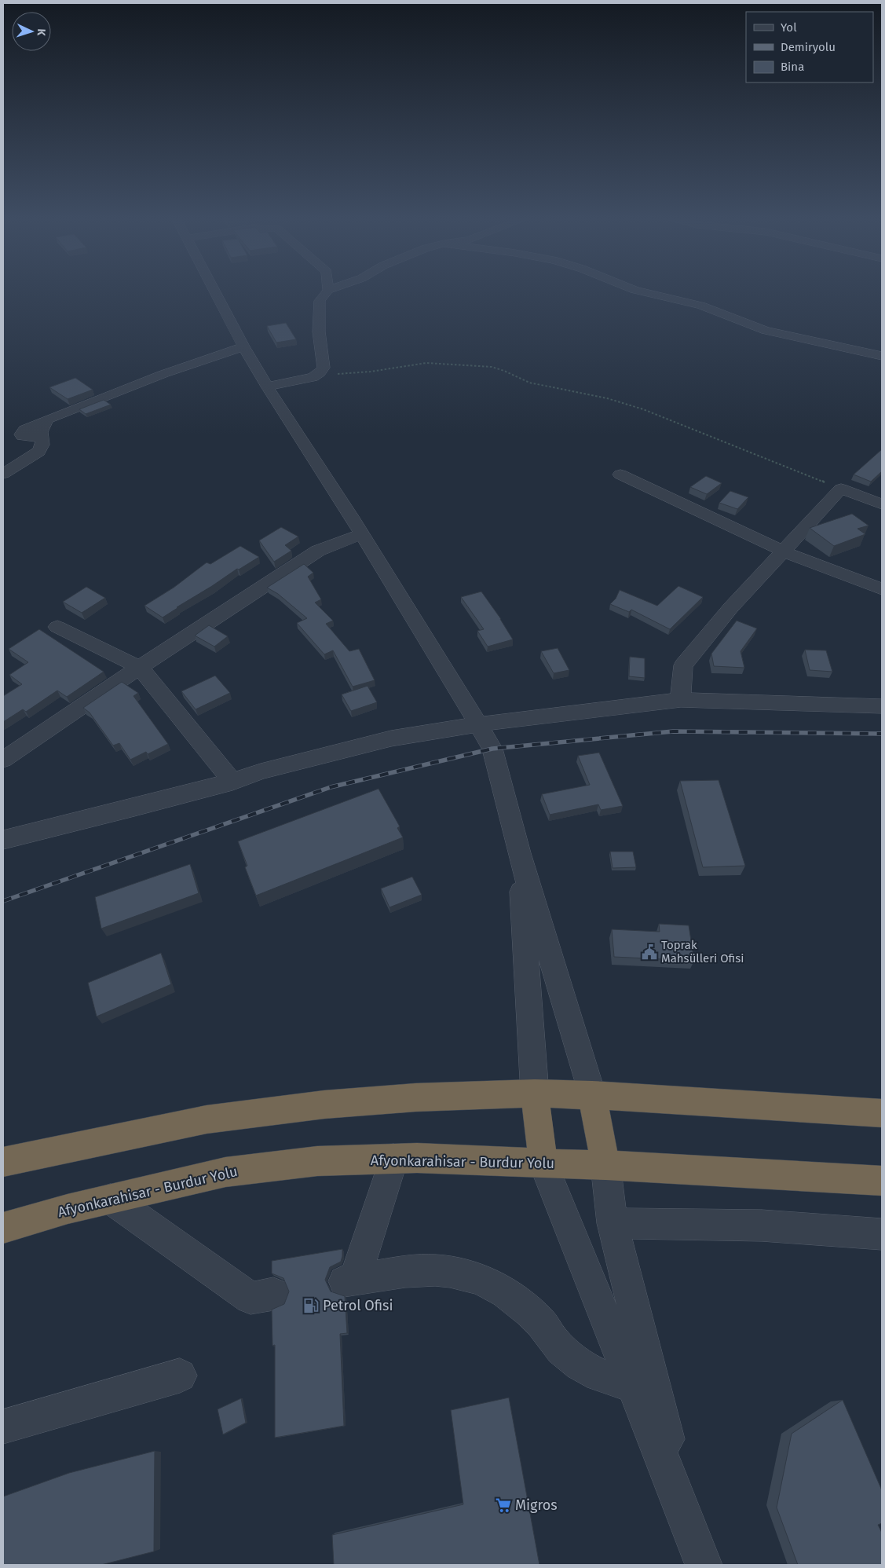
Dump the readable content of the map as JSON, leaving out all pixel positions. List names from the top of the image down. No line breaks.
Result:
{"streets":{"highway":["Afyonkarahisar - Burdur Yolu"]},"places":{"public building":["Toprak Mahsülleri Ofisi"],"fuel station":["Petrol Ofisi"],"supermarket":["Migros"]},"legend":["Yol","Demiryolu","Bina"],"north":"right"}
